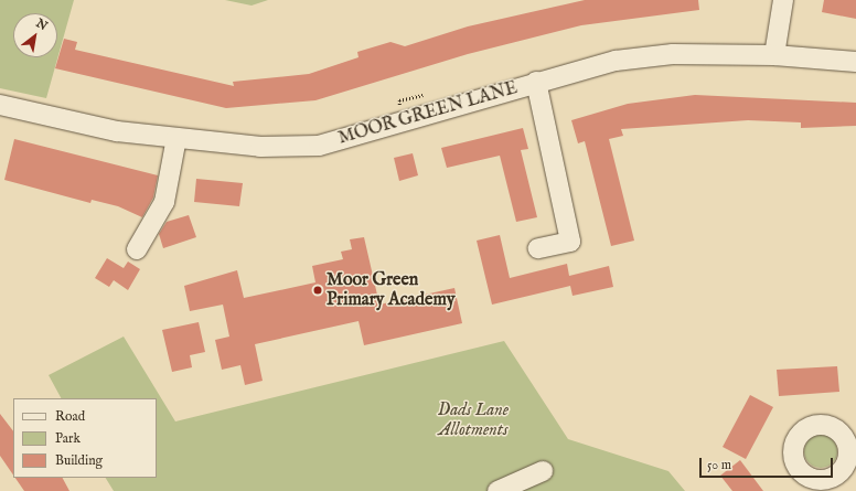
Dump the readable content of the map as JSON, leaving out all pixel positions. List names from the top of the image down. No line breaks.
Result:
{"streets":{"street":["MOOR GREEN LANE"]},"parks":["Dads Lane Allotments"],"places":["Moor Green Primary Academy"],"legend":["Road","Park","Building"],"scale_bar":"50 m","north":"top right"}
